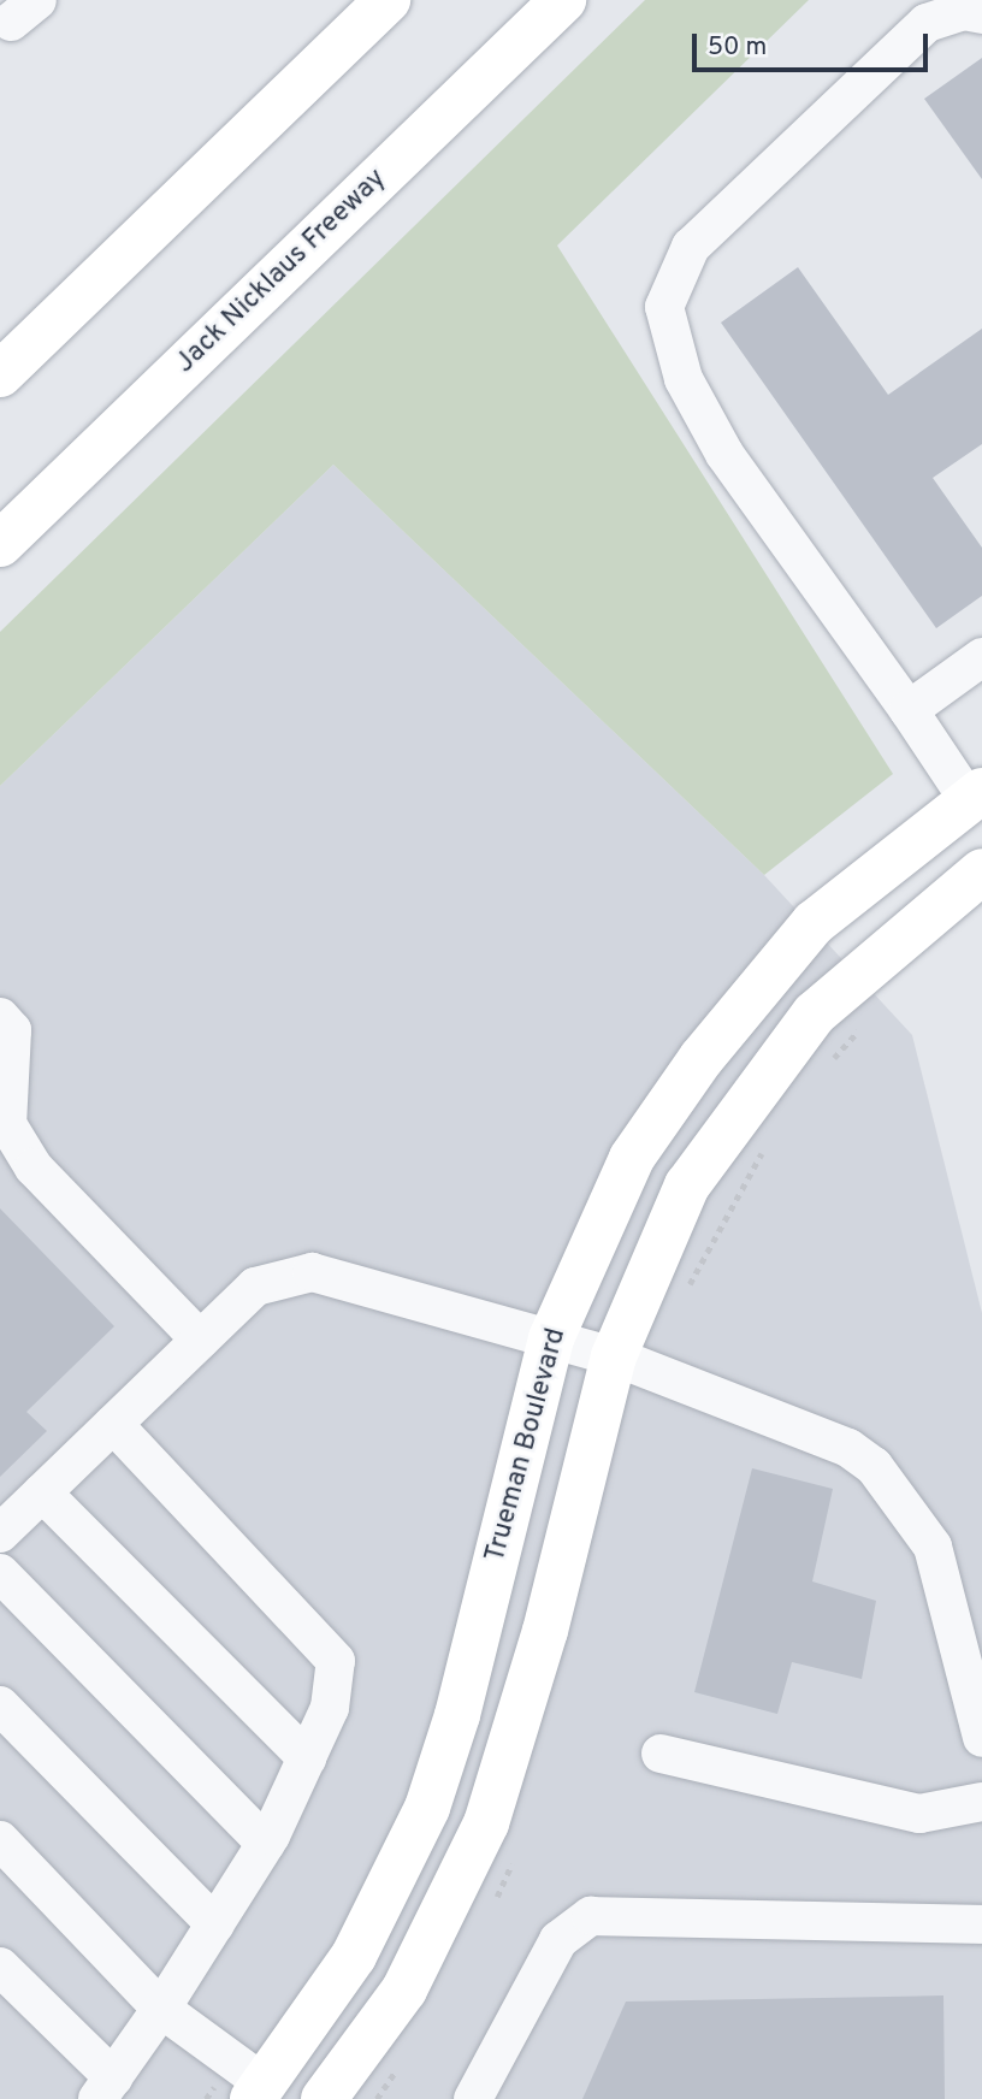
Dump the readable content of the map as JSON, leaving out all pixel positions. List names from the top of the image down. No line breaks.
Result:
{"streets":{"main road":["Jack Nicklaus Freeway","Trueman Boulevard"]},"scale_bar":"50 m"}
